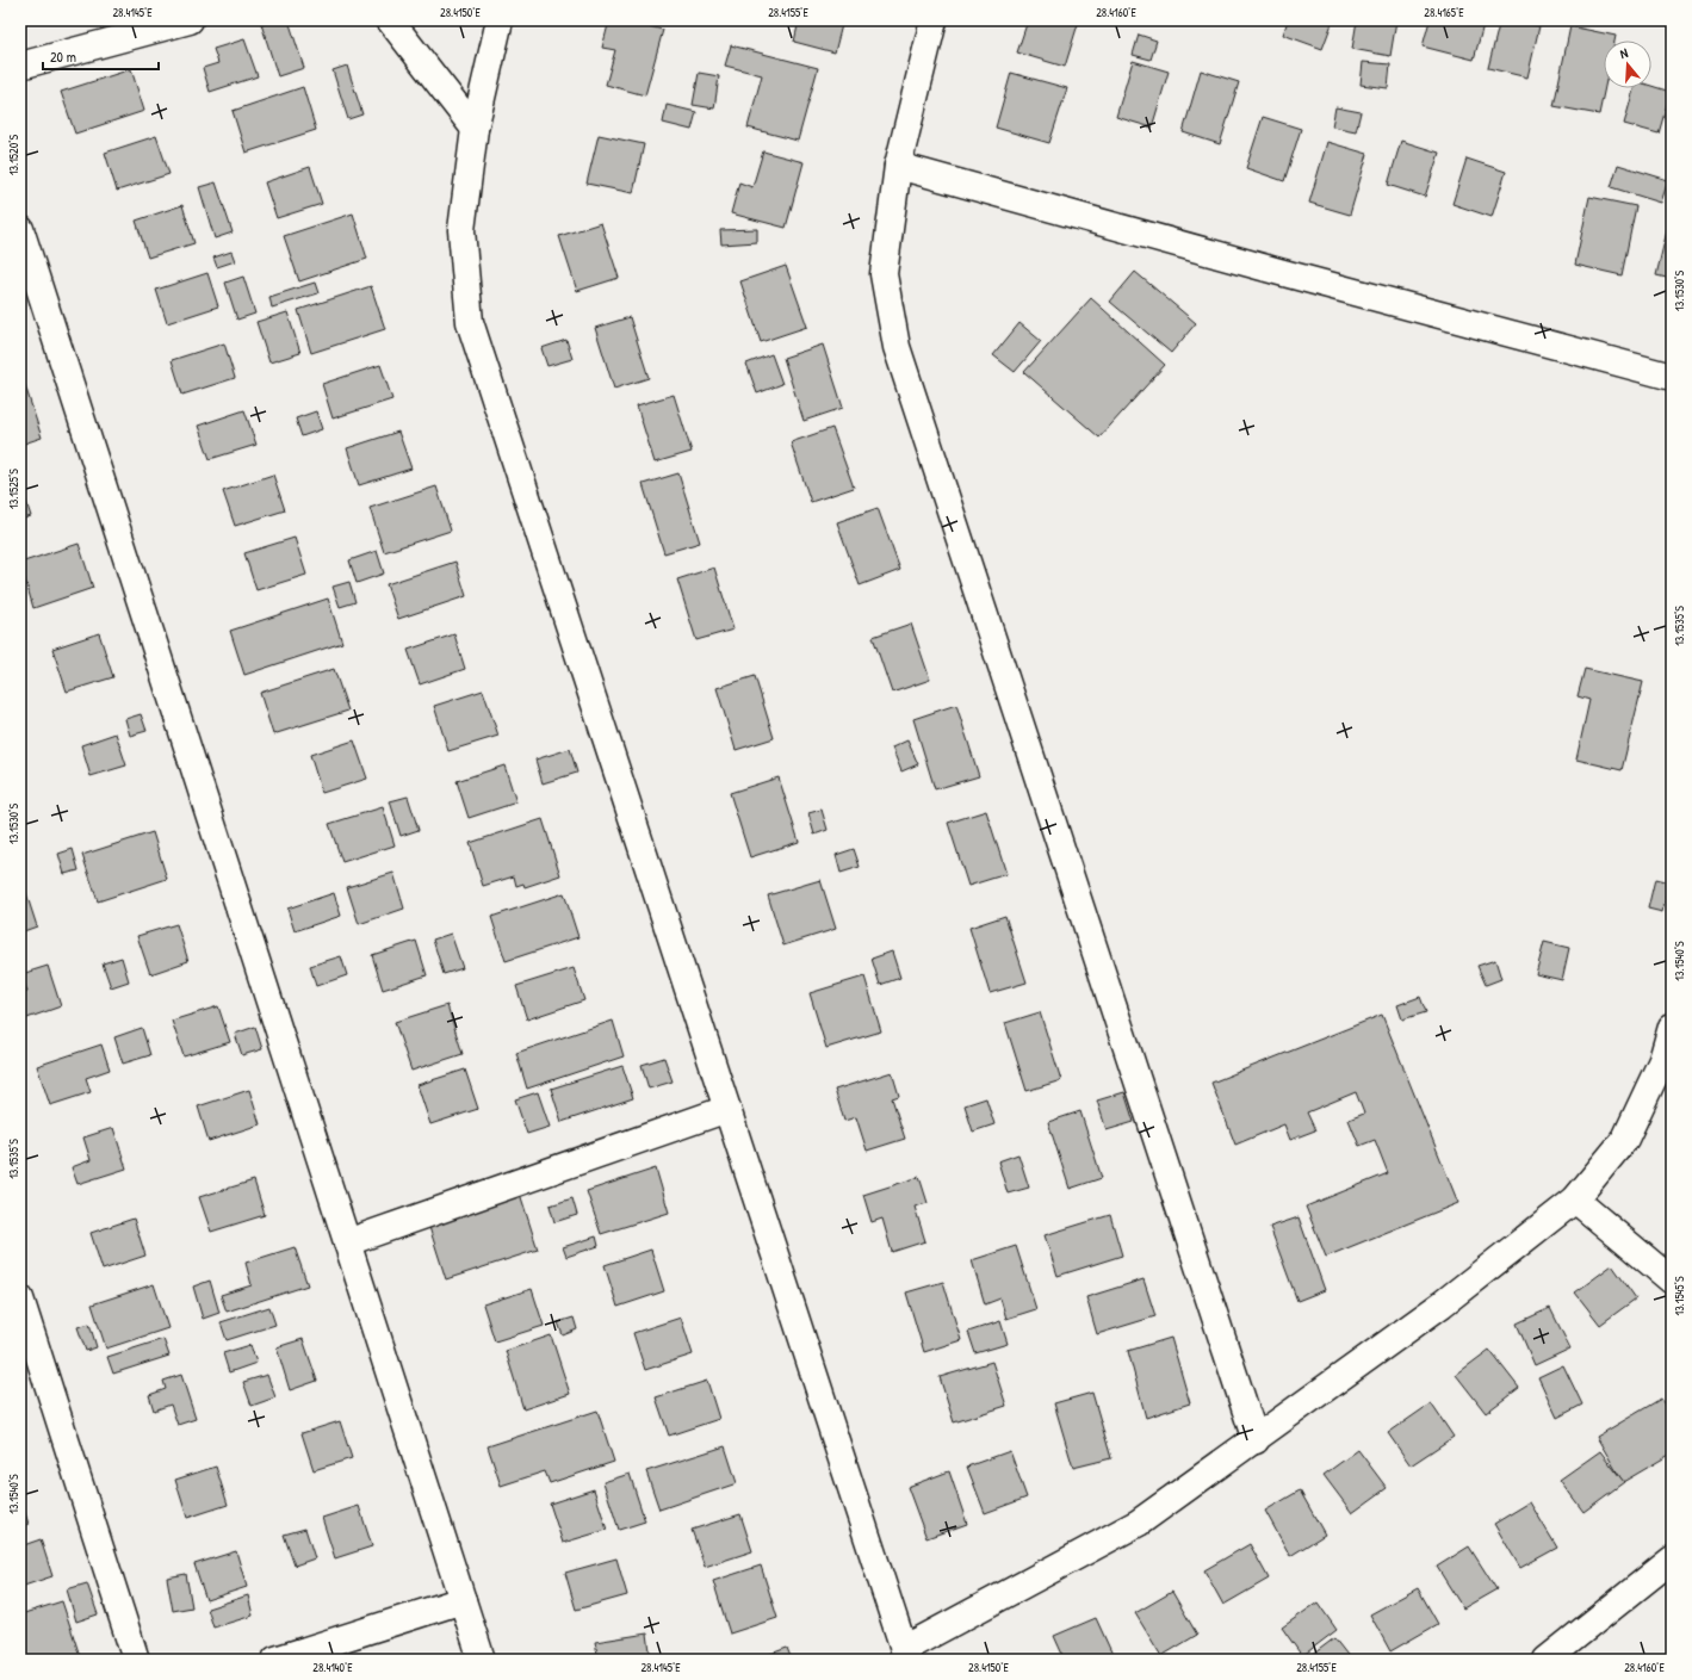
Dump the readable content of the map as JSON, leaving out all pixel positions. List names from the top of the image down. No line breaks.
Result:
{"scale_bar":"20 m","north":"top","coordinates":["28.4145°E","28.4150°E","28.4155°E","28.4160°E","28.4165°E","13.1520°S","13.1530°S","13.1525°S","13.1535°S","13.1540°S","13.1545°S","28.4140°E"]}
